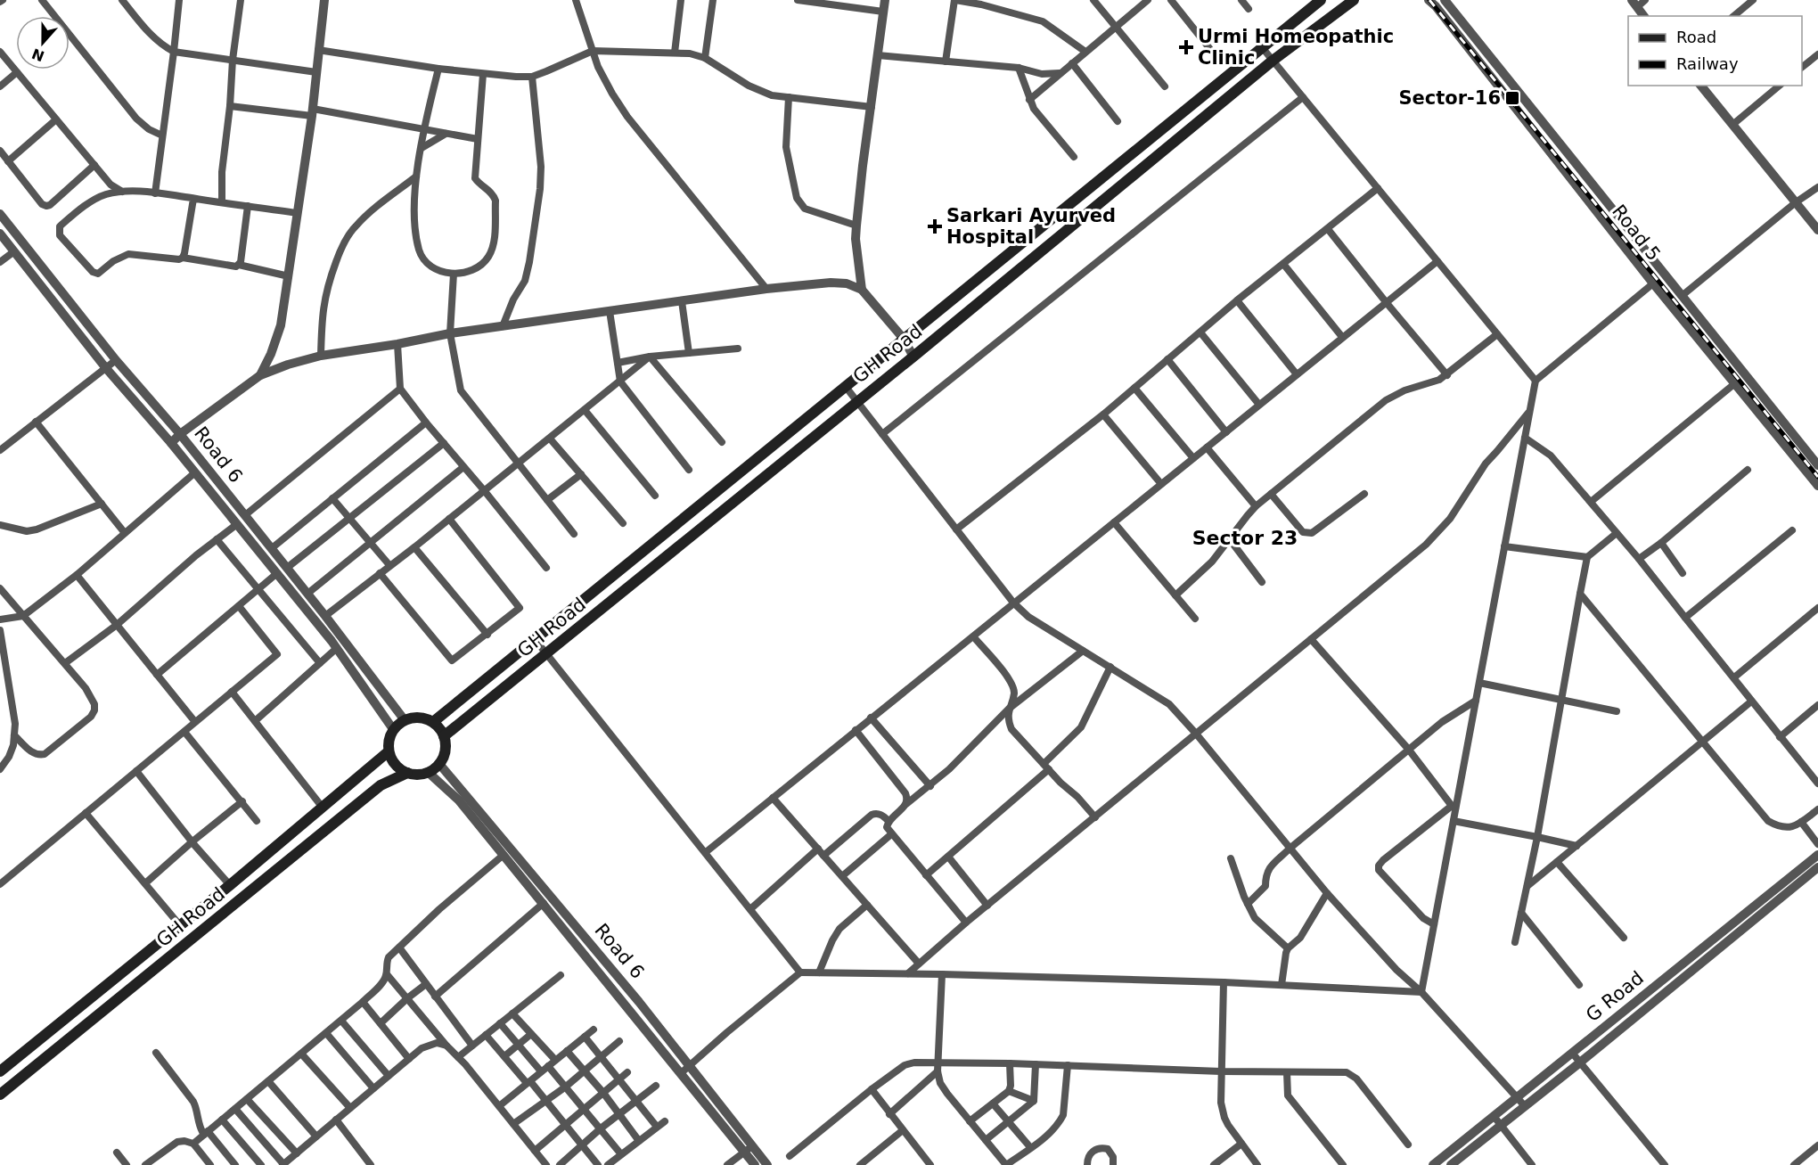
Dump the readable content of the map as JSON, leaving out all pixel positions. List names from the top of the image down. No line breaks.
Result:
{"streets":{"main road":["GH Road"],"street":["Road 5","Road 6","G Road"]},"crossings":[["GH Road","Road 6"]],"districts":["Sector 23"],"places":{"health":["Urmi Homeopathic Clinic","Sarkari Ayurved Hospital"],"transit":["Sector-16"]},"legend":["Road","Railway"],"north":"bottom"}
